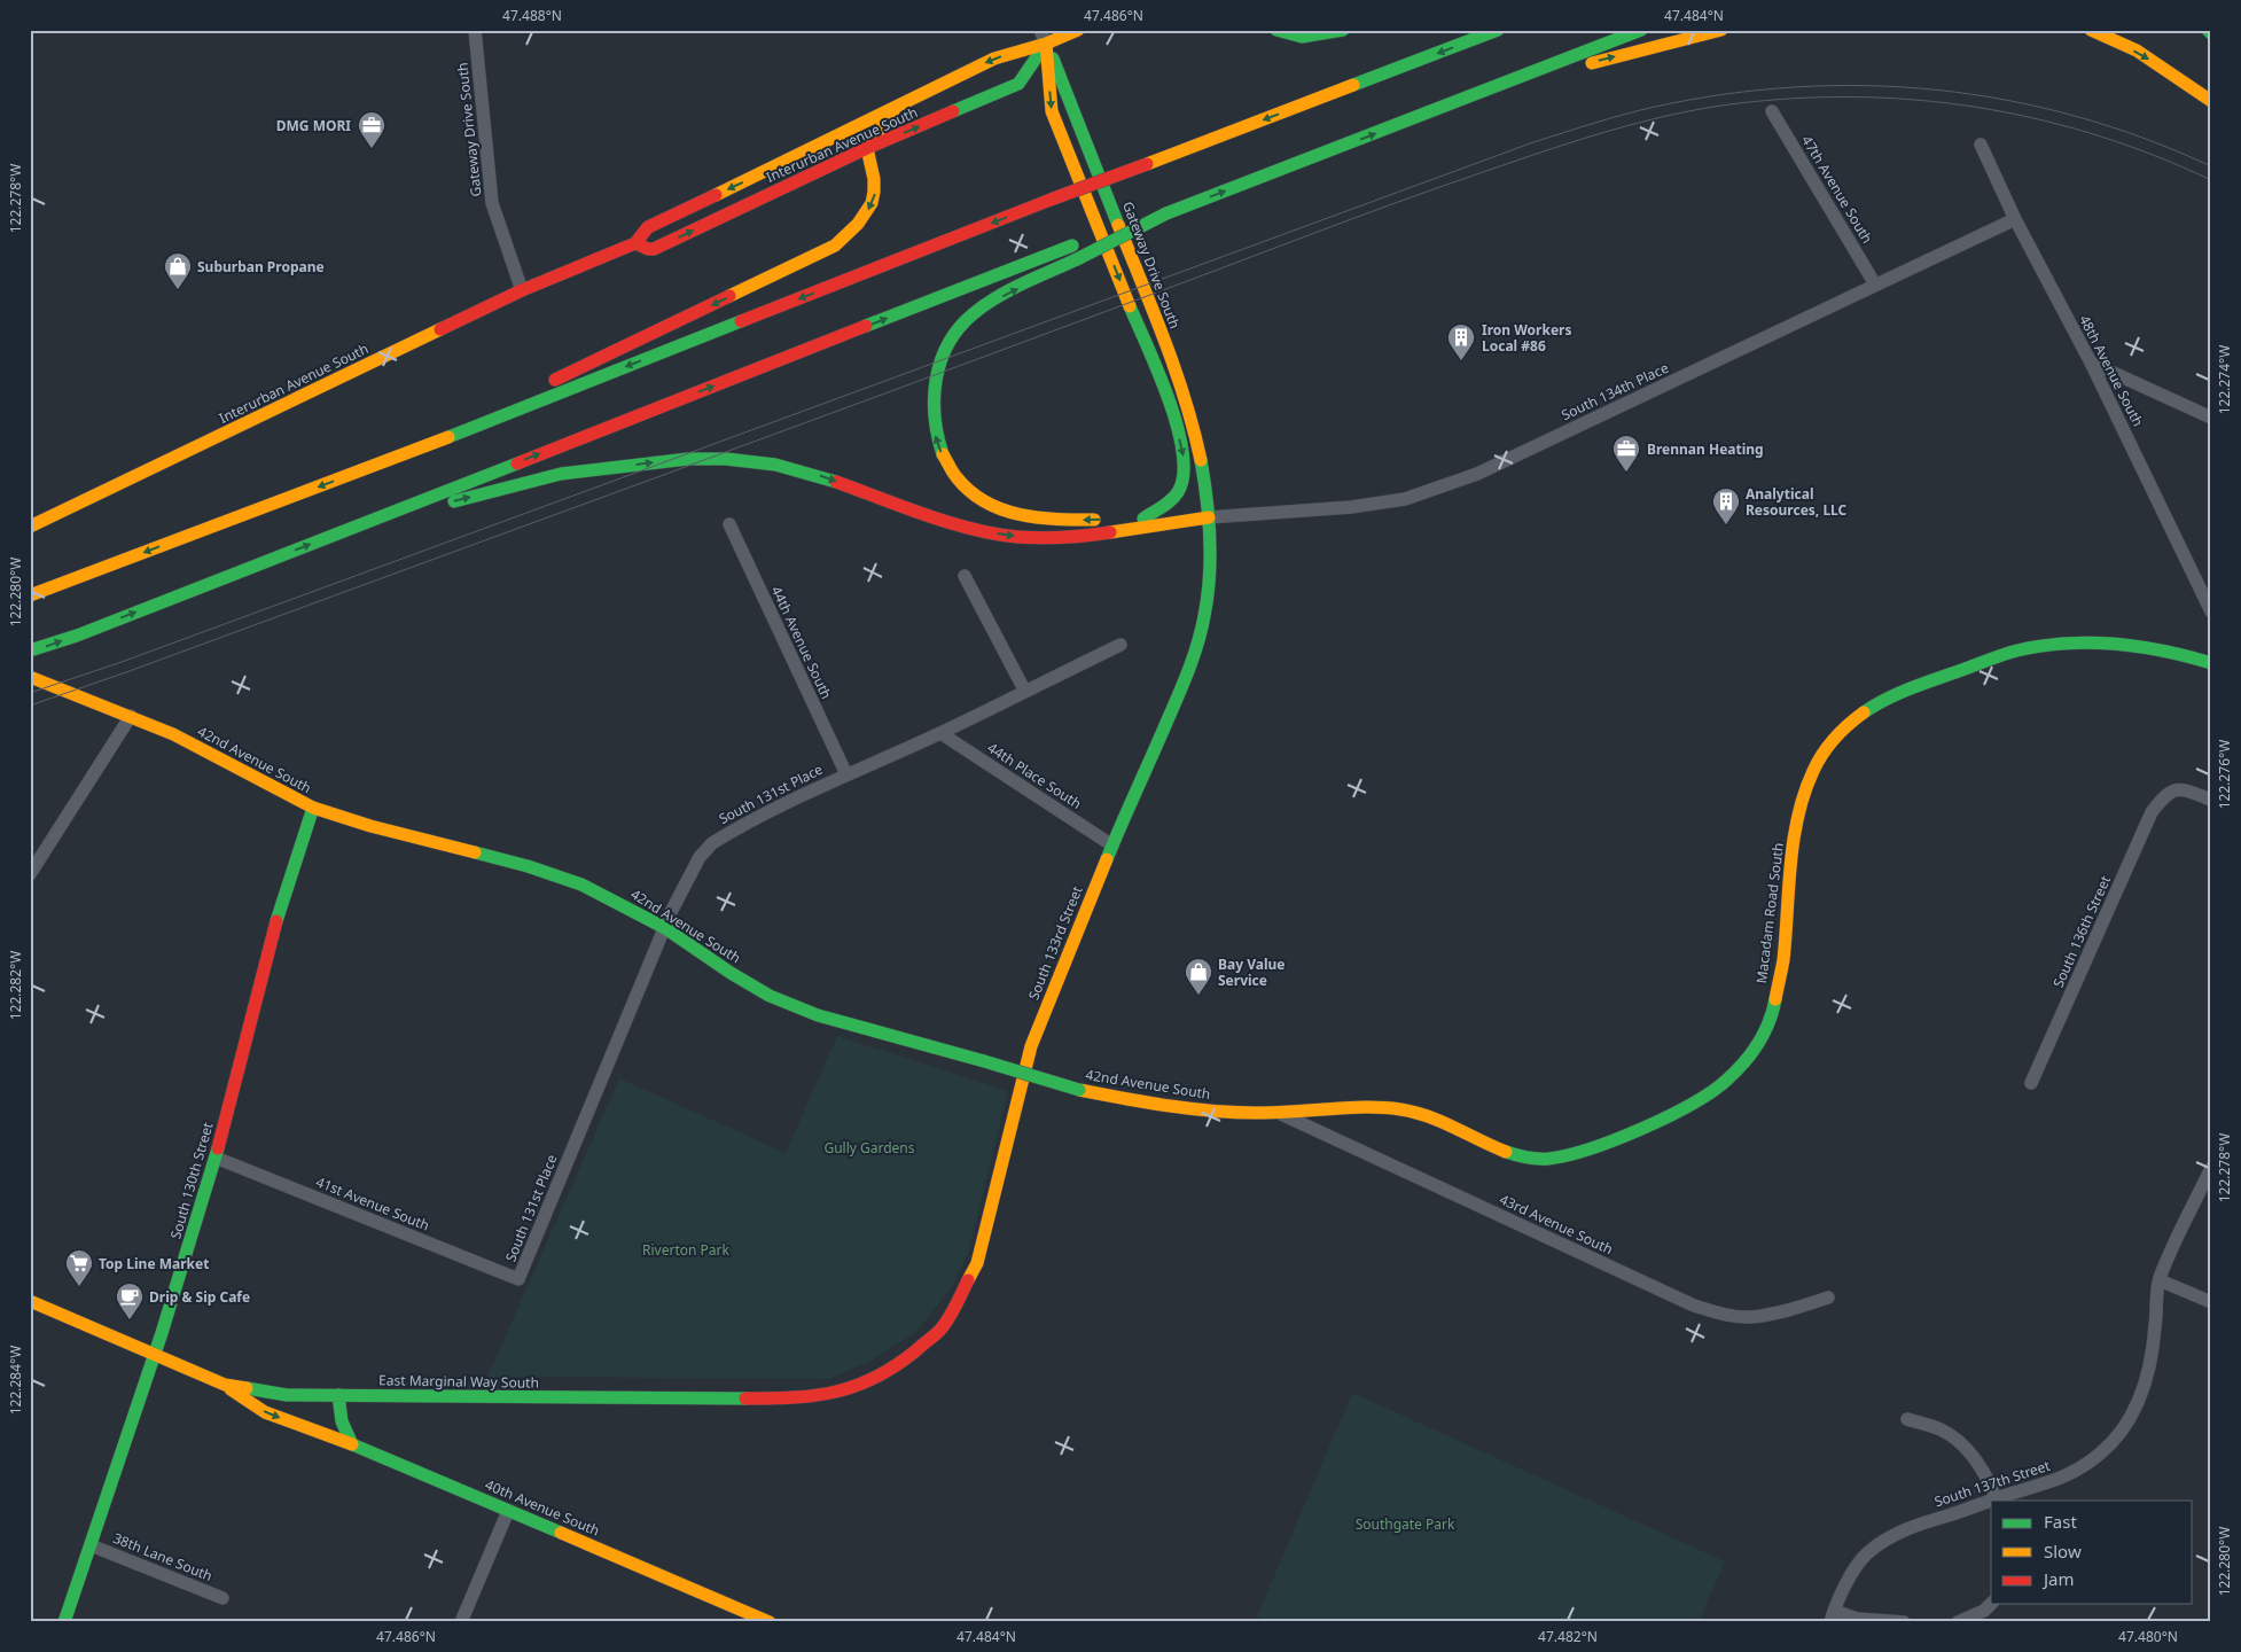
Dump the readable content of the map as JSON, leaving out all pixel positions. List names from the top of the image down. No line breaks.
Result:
{"streets":{"main road":["Gateway Drive South","Interurban Avenue South","42nd Avenue South","Macadam Road South","South 133rd Street","South 130th Street","East Marginal Way South","40th Avenue South"],"street":["47th Avenue South","48th Avenue South","South 134th Place","44th Avenue South","44th Place South","South 131st Place","South 136th Street","41st Avenue South","43rd Avenue South","South 137th Street","38th Lane South"]},"crossings":[["Gateway Drive South","Interurban Avenue South"],["Gateway Drive South","South 134th Place"],["Gateway Drive South","South 133rd Street"],["47th Avenue South","South 134th Place"],["48th Avenue South","South 134th Place"],["South 134th Place","South 133rd Street"],["44th Avenue South","South 131st Place"],["42nd Avenue South","South 131st Place"],["42nd Avenue South","Macadam Road South"],["42nd Avenue South","South 130th Street"],["42nd Avenue South","43rd Avenue South"],["44th Place South","South 131st Place"],["44th Place South","South 133rd Street"],["South 131st Place","41st Avenue South"],["Macadam Road South","43rd Avenue South"],["South 133rd Street","East Marginal Way South"],["South 130th Street","41st Avenue South"],["South 130th Street","East Marginal Way South"],["South 130th Street","38th Lane South"],["East Marginal Way South","40th Avenue South"]],"parks":["Gully Gardens","Riverton Park","Southgate Park"],"places":{"office":["DMG MORI","Brennan Heating"],"shop":["Suburban Propane","Bay Value Service"],"building":["Iron Workers Local #86","Analytical Resources, LLC"],"supermarket":["Top Line Market"],"cafe":["Drip & Sip Cafe"]},"legend":["Fast","Slow","Jam"],"coordinates":["47.488°N","47.486°N","47.484°N","122.278°W","122.274°W","122.280°W","122.276°W","122.282°W","122.284°W","47.482°N","47.480°N"]}
